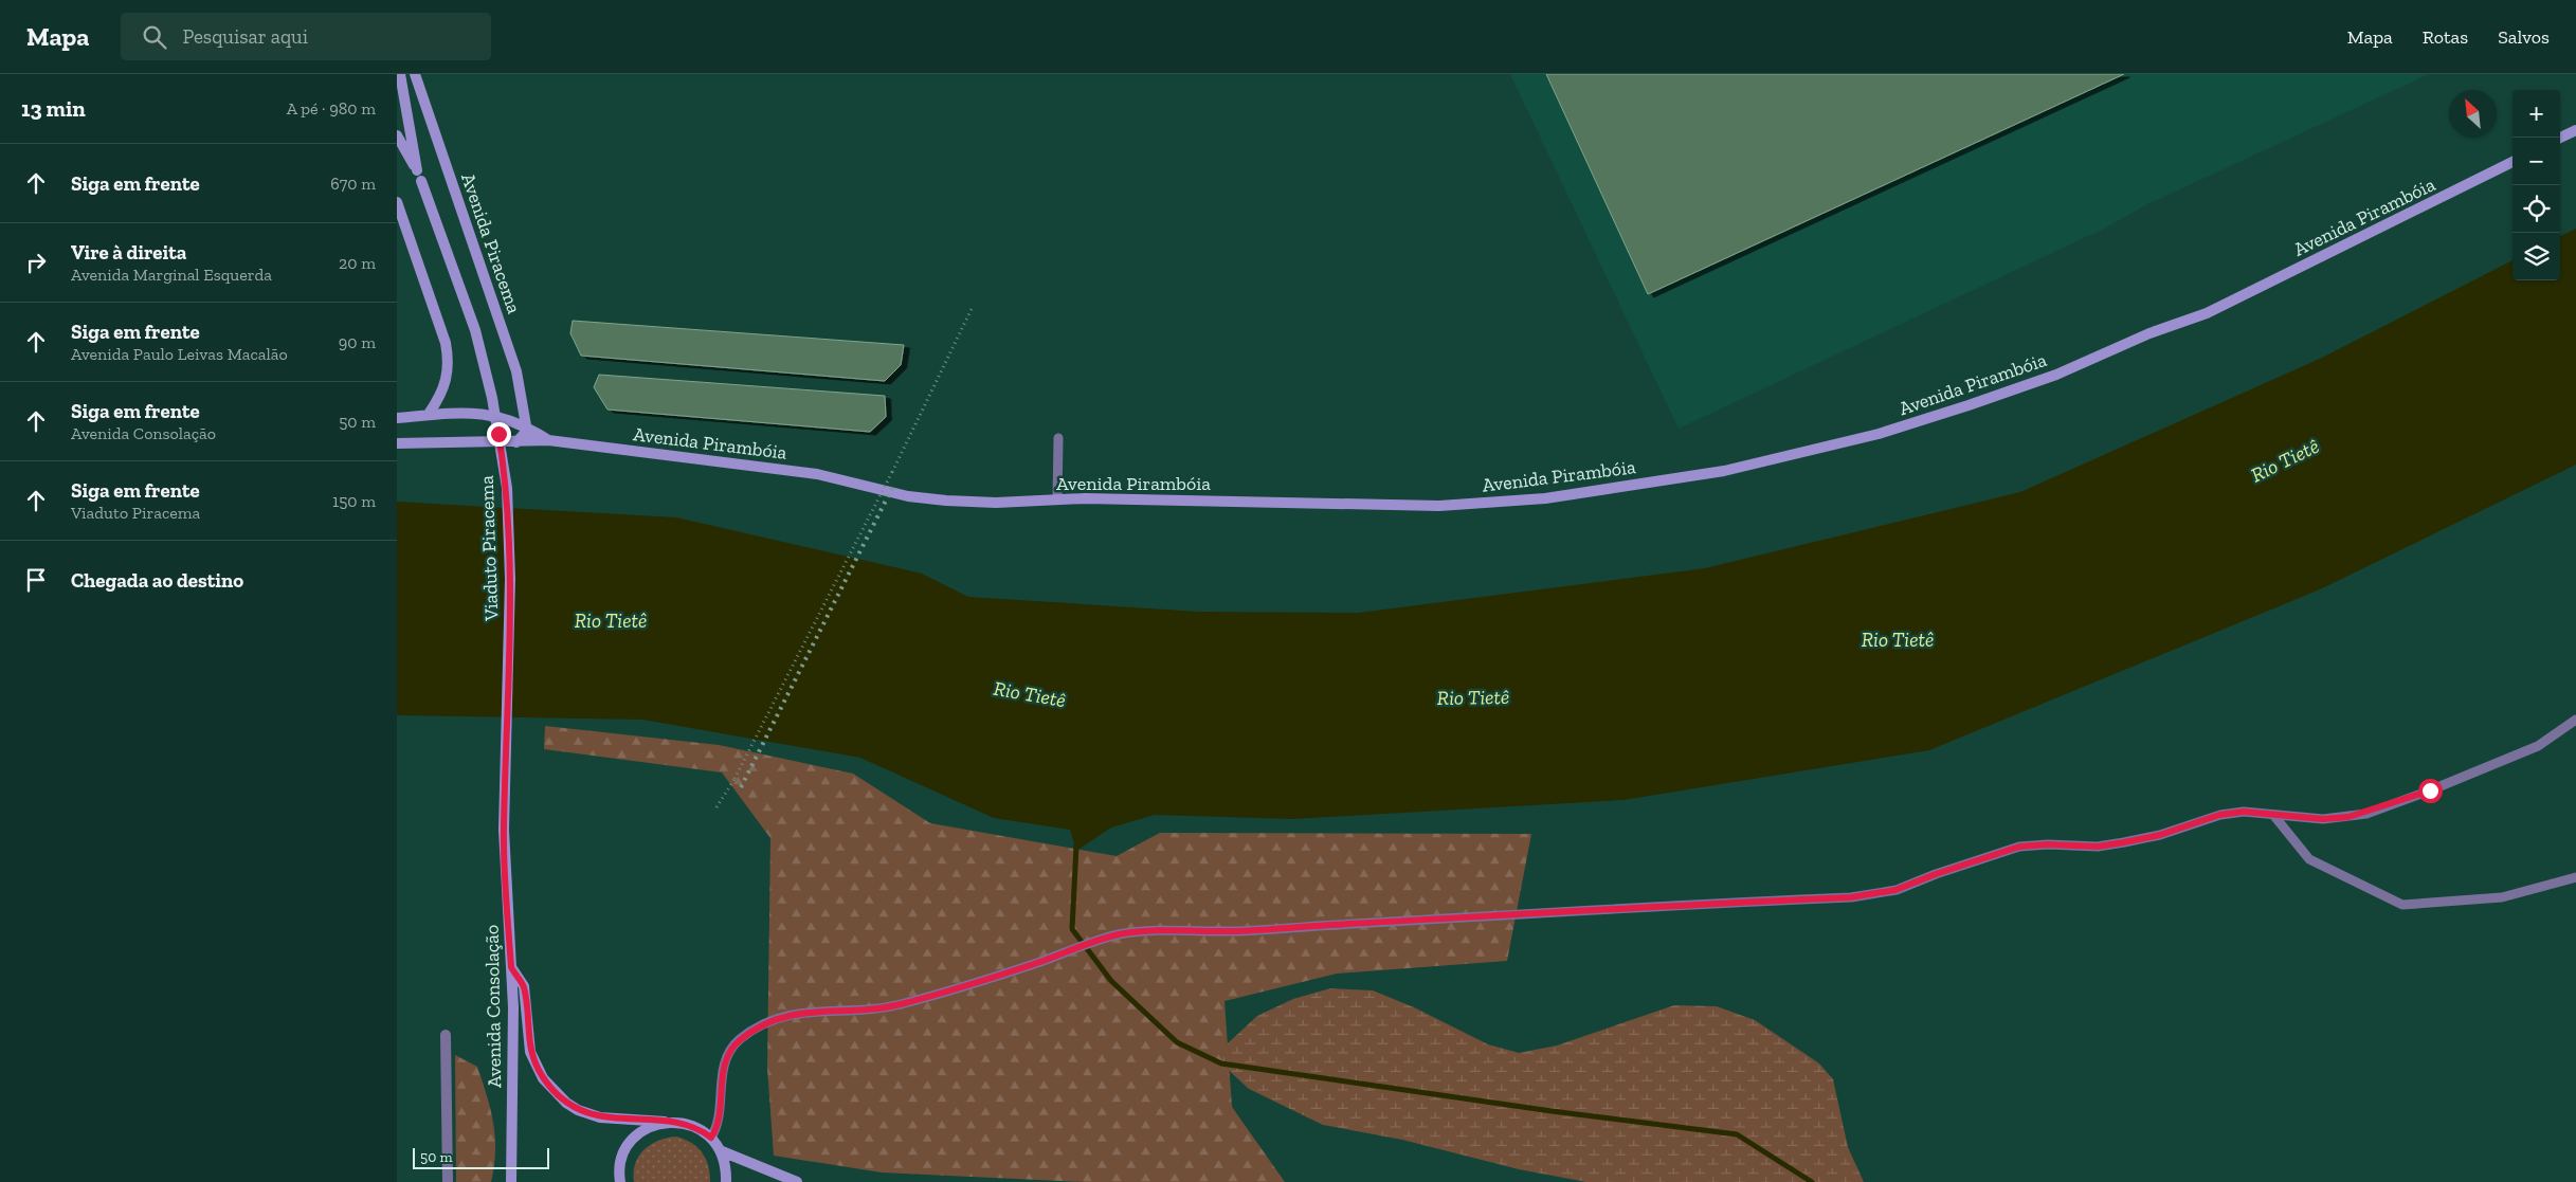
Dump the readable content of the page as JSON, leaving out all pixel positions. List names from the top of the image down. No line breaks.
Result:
{"streets":{"main road":["Avenida Pirambóia","Avenida Piracema","Viaduto Piracema","Avenida Consolação"]},"crossings":[["Avenida Pirambóia","Avenida Piracema"],["Viaduto Piracema","Avenida Consolação"]],"water":["Rio Tietê"],"scale_bar":"50 m","north":"top left","page":{"header":"Mapa","search":"Pesquisar aqui","nav":["Mapa","Rotas","Salvos"],"heading":["13 min","A pé · 980 m"],"map_buttons":["+","−"],"list":[["Siga em frente","670 m"],["Vire à direita","Avenida Marginal Esquerda","20 m"],["Siga em frente","Avenida Paulo Leivas Macalão","90 m"],["Siga em frente","Avenida Consolação","50 m"],["Siga em frente","Viaduto Piracema","150 m"],"Chegada ao destino"],"scale":"50 m"}}
